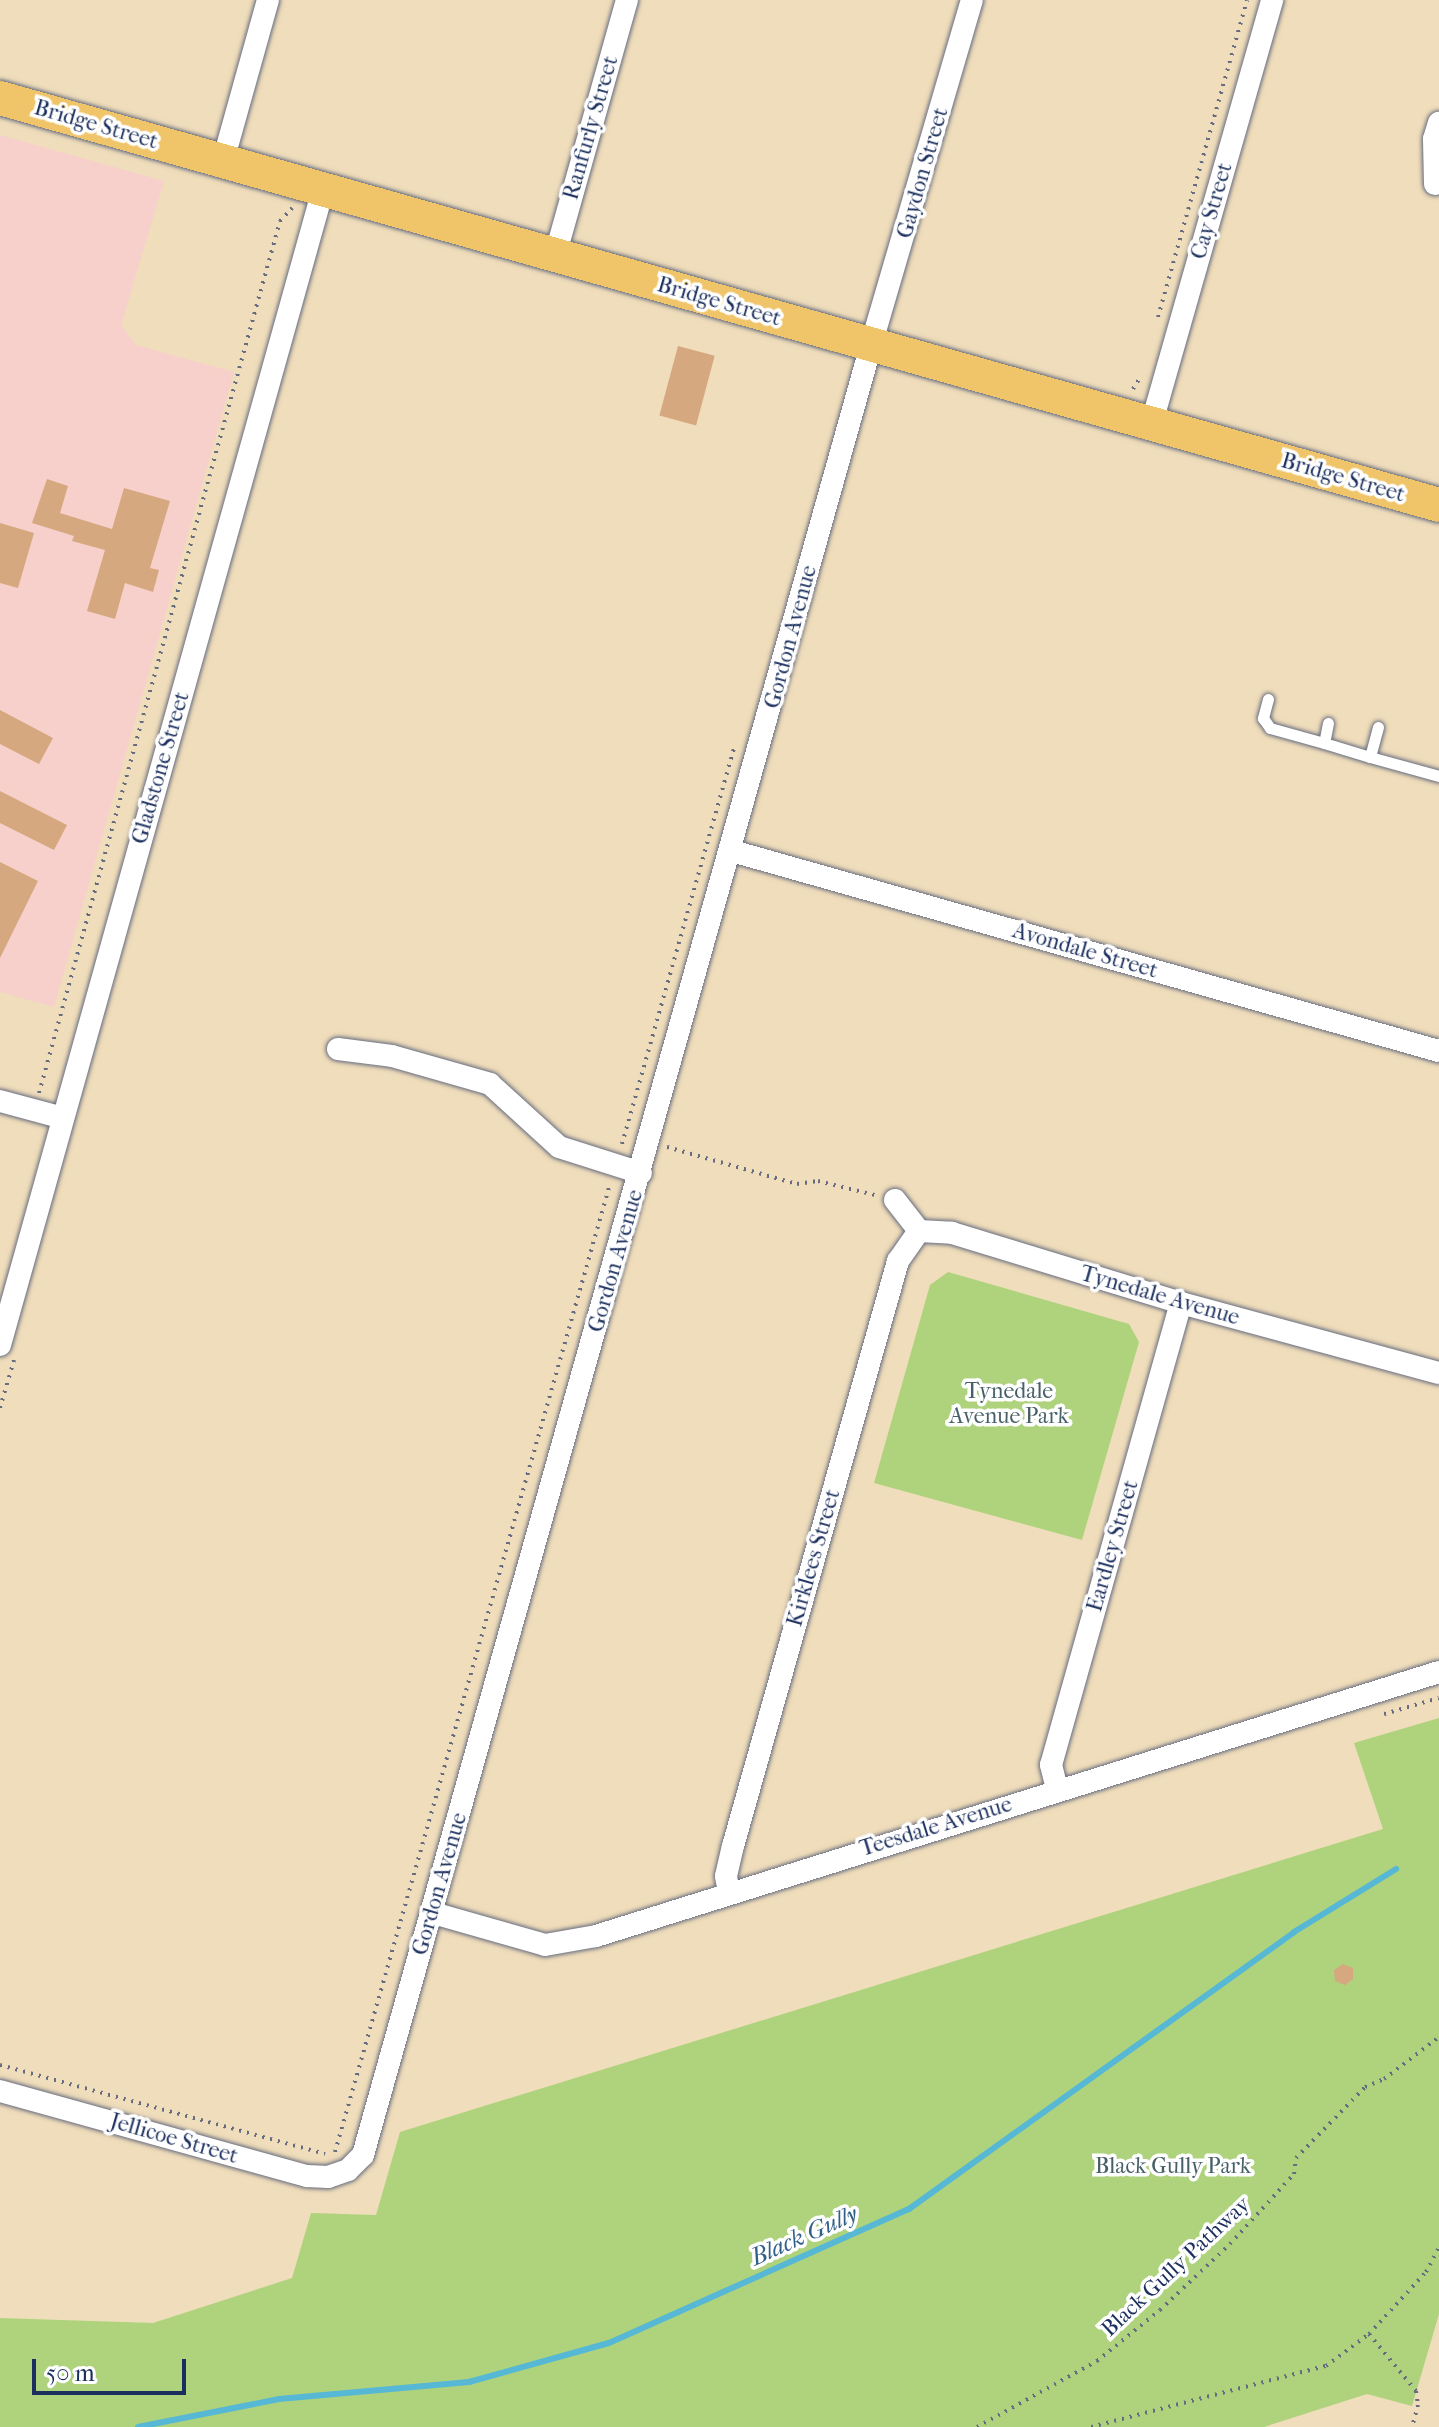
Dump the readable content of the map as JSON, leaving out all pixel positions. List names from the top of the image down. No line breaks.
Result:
{"streets":{"main road":["Bridge Street"],"street":["Ranfurly Street","Gaydon Street","Cay Street","Gordon Avenue","Gladstone Street","Avondale Street","Tynedale Avenue","Eardley Street","Kirklees Street","Teesdale Avenue","Jellicoe Street"],"path":["Black Gully Pathway"]},"crossings":[["Bridge Street","Ranfurly Street"],["Bridge Street","Gaydon Street"],["Bridge Street","Cay Street"],["Bridge Street","Gordon Avenue"],["Bridge Street","Gladstone Street"],["Gaydon Street","Gordon Avenue"],["Gordon Avenue","Avondale Street"],["Gordon Avenue","Teesdale Avenue"],["Gordon Avenue","Jellicoe Street"],["Tynedale Avenue","Eardley Street"],["Tynedale Avenue","Kirklees Street"],["Eardley Street","Teesdale Avenue"],["Kirklees Street","Teesdale Avenue"]],"water":["Black Gully"],"parks":["Tynedale Avenue Park","Black Gully Park"],"scale_bar":"50 m"}
